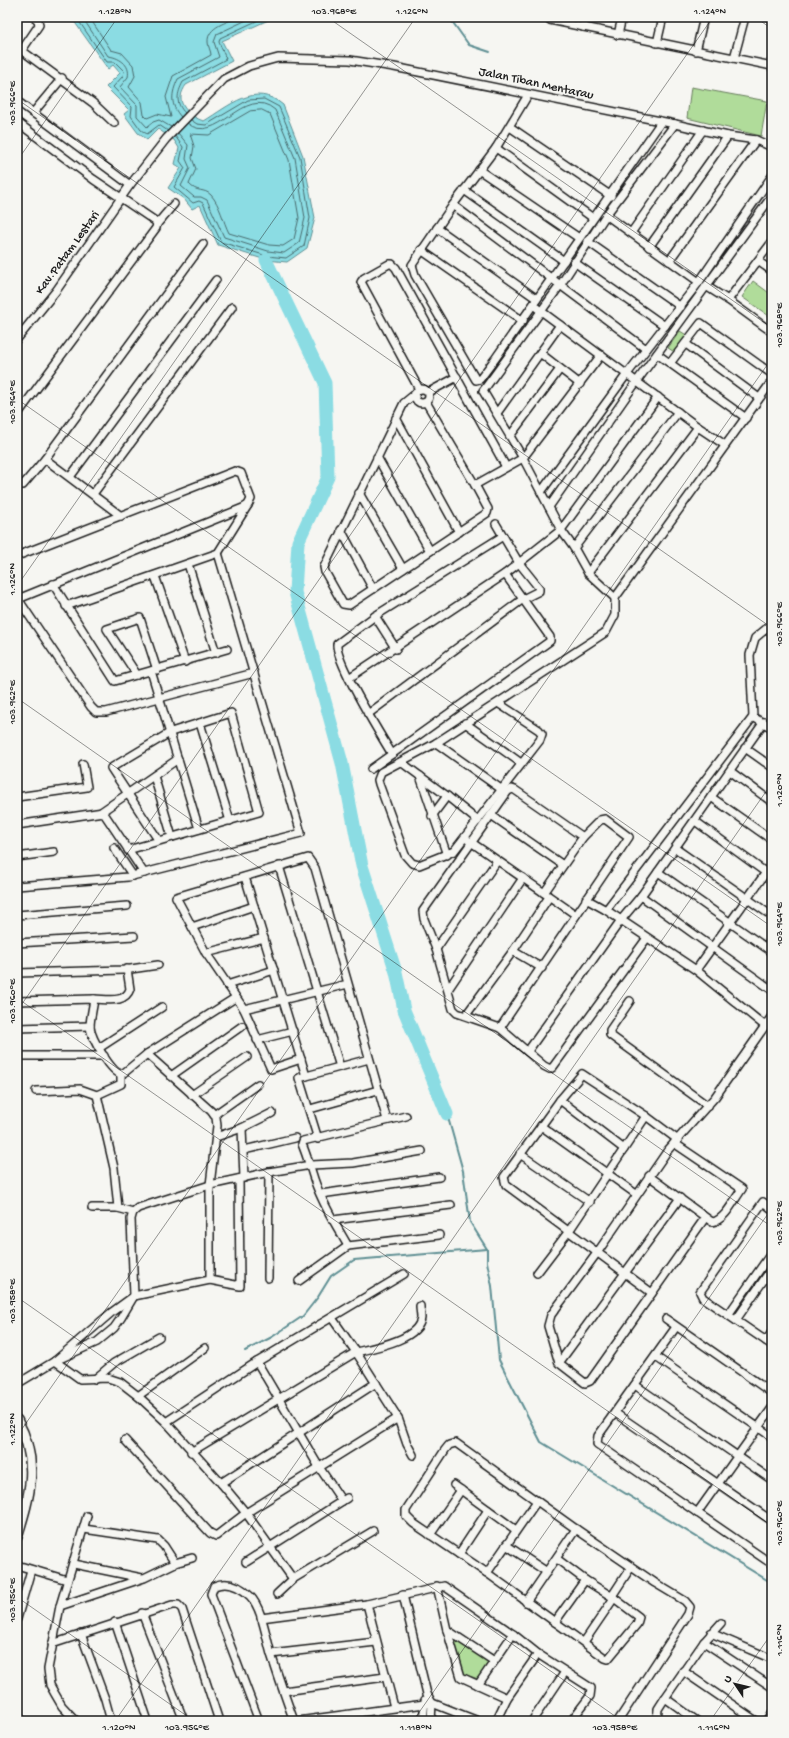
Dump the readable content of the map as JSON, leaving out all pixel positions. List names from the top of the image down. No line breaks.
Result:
{"streets":{"street":["Jalan Tiban Mentarau","Kav.Patam Lestari"]},"crossings":[["Jalan Tiban Mentarau","Kav.Patam Lestari"]],"north":"top left","coordinates":["1.128°N","103.968°E","1.126°N","1.124°N","103.966°E","103.964°E","103.962°E","1.120°N","103.960°E","103.958°E","1.122°N","103.956°E","1.116°N","1.118°N"]}
